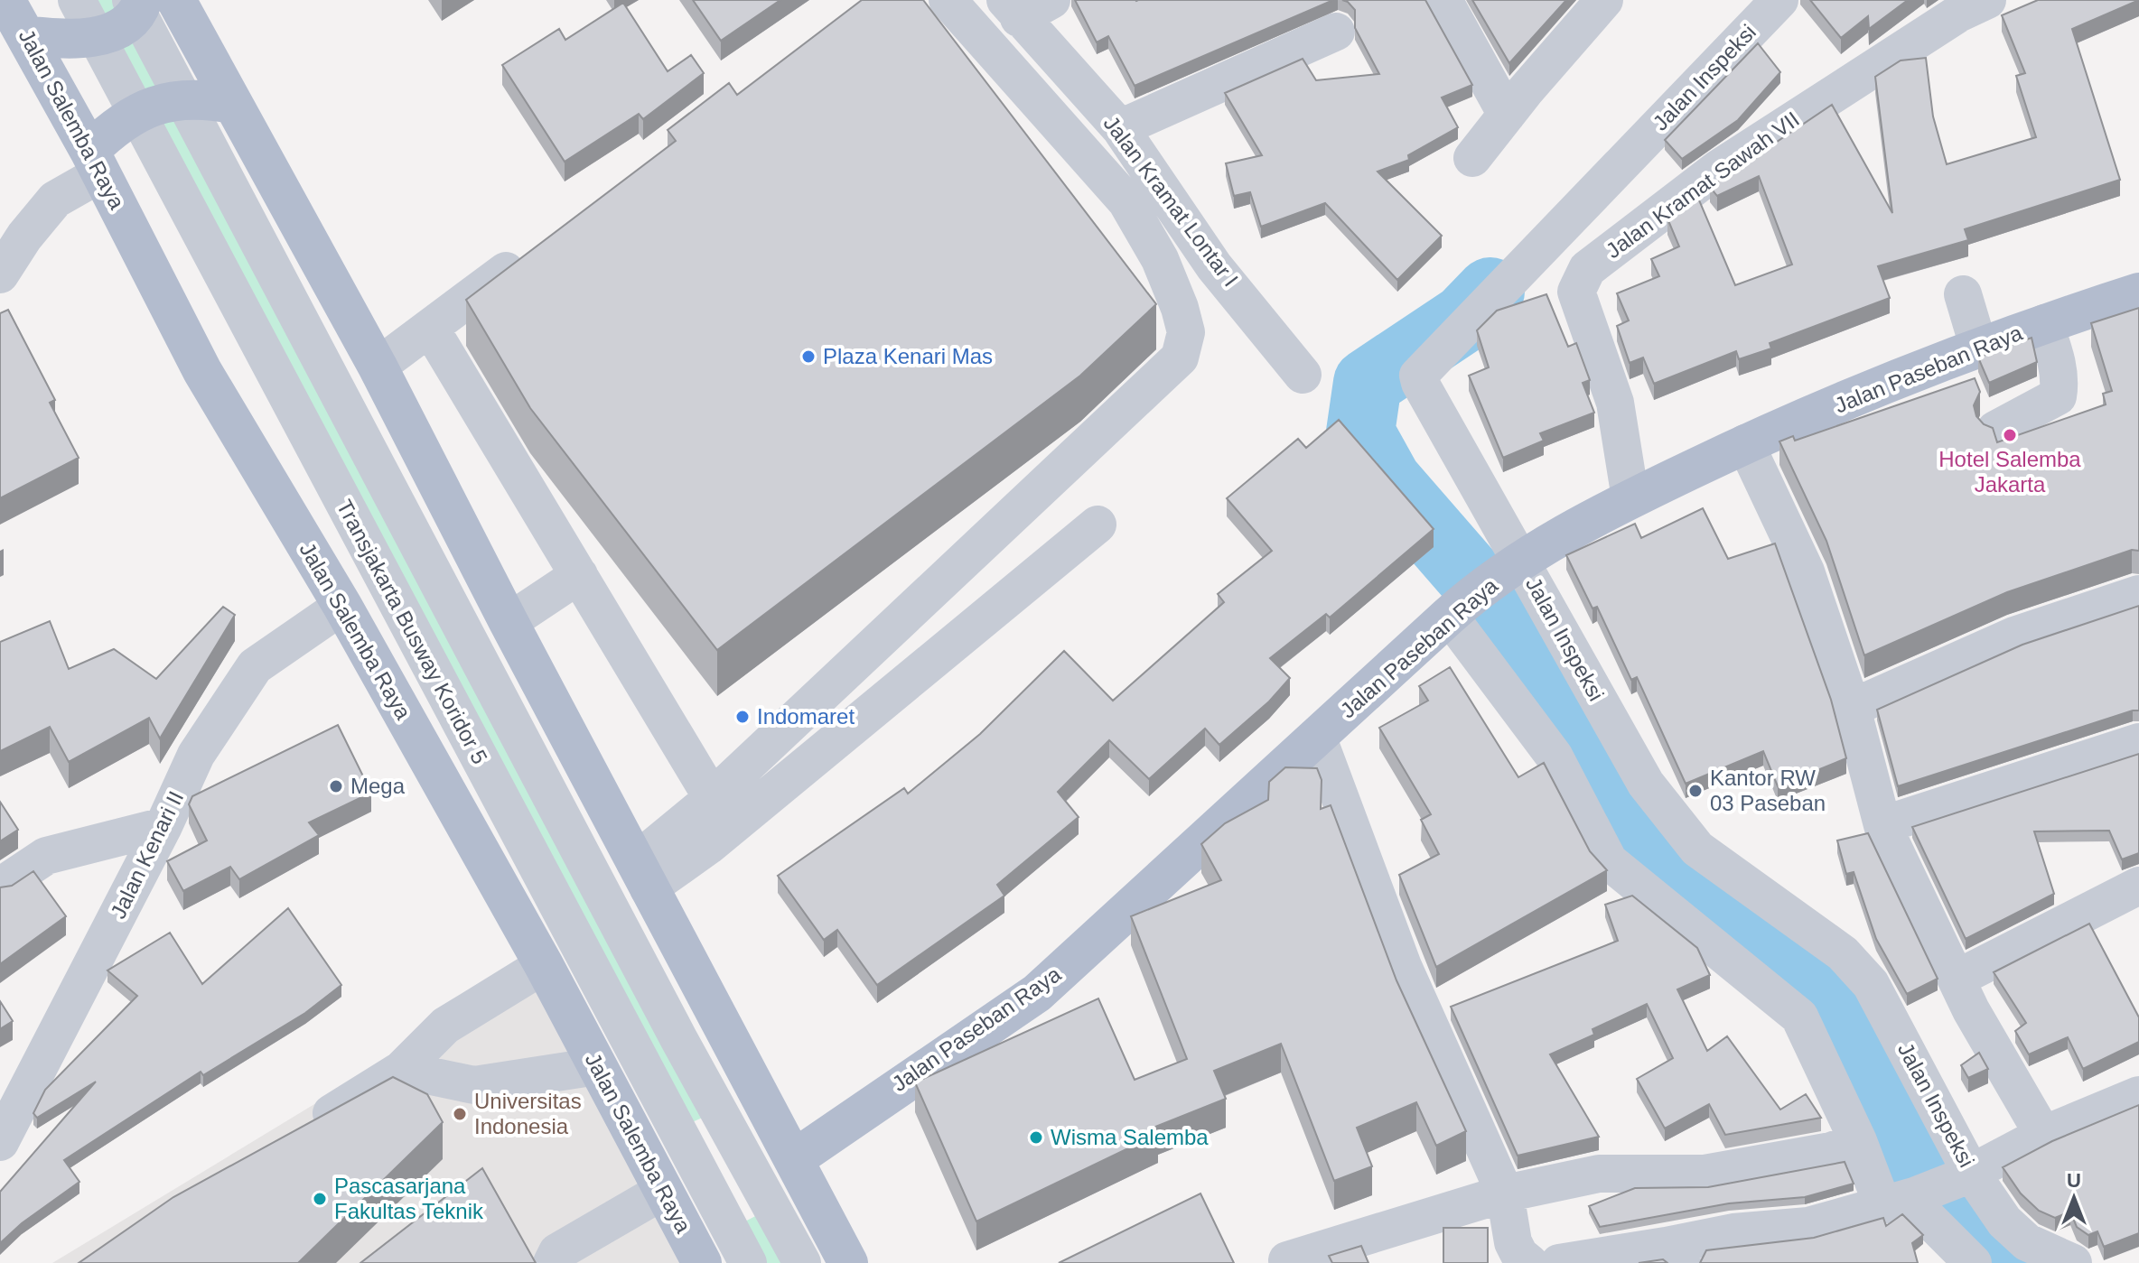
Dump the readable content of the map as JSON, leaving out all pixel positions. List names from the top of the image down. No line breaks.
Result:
{"streets":{"main road":["Jalan Salemba Raya","Jalan Paseban Raya"],"street":["Jalan Inspeksi","Jalan Kramat Sawah VII","Jalan Kramat Lontar I","Transjakarta Busway Koridor 5","Jalan Kenari II"]},"crossings":[["Jalan Inspeksi","Jalan Paseban Raya"],["Jalan Salemba Raya","Jalan Kenari II"],["Jalan Kramat Sawah VII","Jalan Paseban Raya"]],"places":["Plaza Kenari Mas","Hotel Salemba Jakarta","Indomaret","Mega","Kantor RW 03 Paseban","Universitas Indonesia","Wisma Salemba","Pascasarjana Fakultas Teknik"],"north":"top"}
